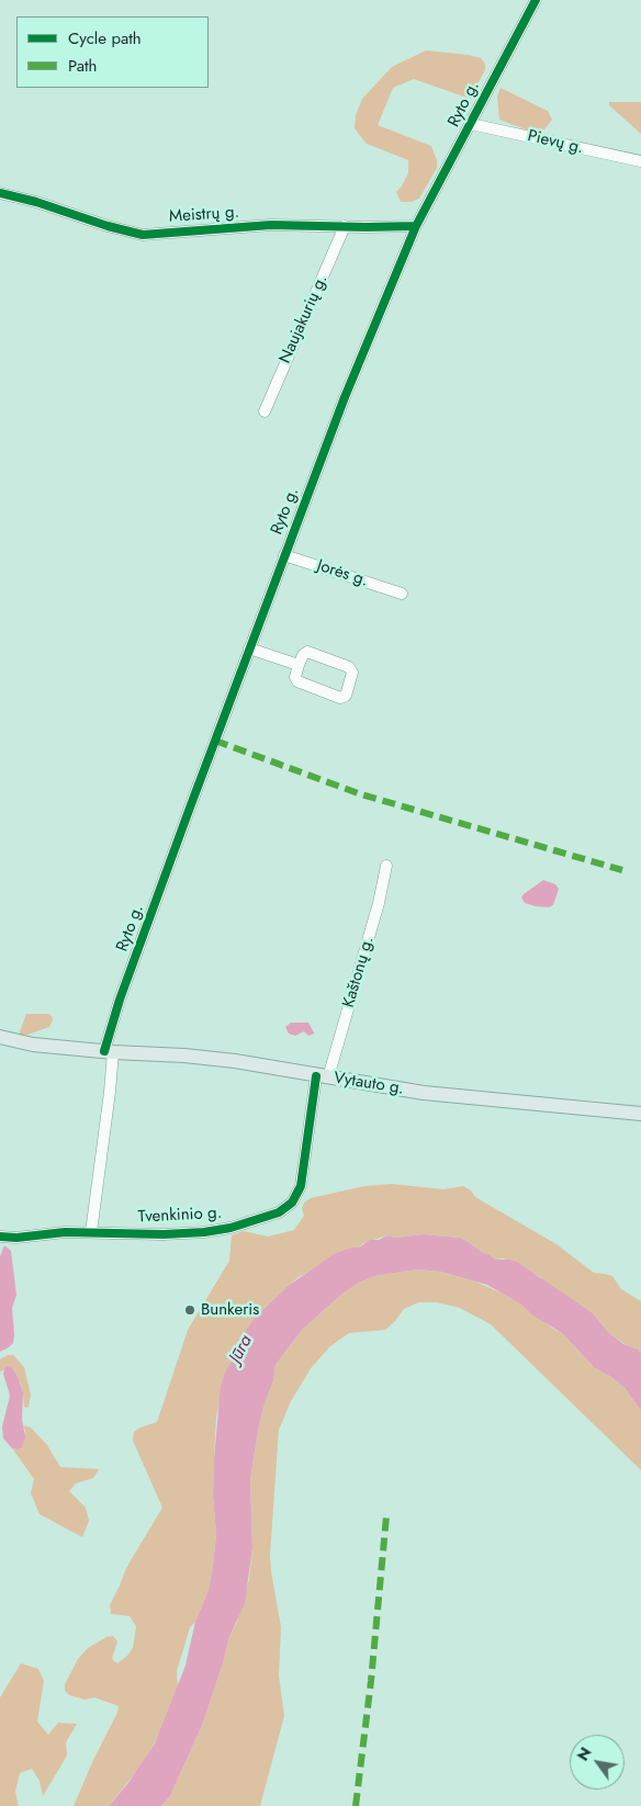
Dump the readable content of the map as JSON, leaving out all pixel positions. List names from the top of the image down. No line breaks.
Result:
{"streets":{"main road":["Vytauto g."],"street":["Ryto g.","Pievų g.","Meistrų g.","Naujakurių g.","Jorės g.","Kaštonų g.","Tvenkinio g."]},"crossings":[["Ryto g.","Pievų g."],["Ryto g.","Meistrų g."],["Ryto g.","Jorės g."],["Ryto g.","Vytauto g."],["Ryto g.","Tvenkinio g."],["Meistrų g.","Naujakurių g."],["Kaštonų g.","Vytauto g."],["Kaštonų g.","Tvenkinio g."],["Vytauto g.","Tvenkinio g."]],"water":["Jūra"],"places":["Bunkeris"],"legend":["Cycle path","Path"],"north":"top left"}
